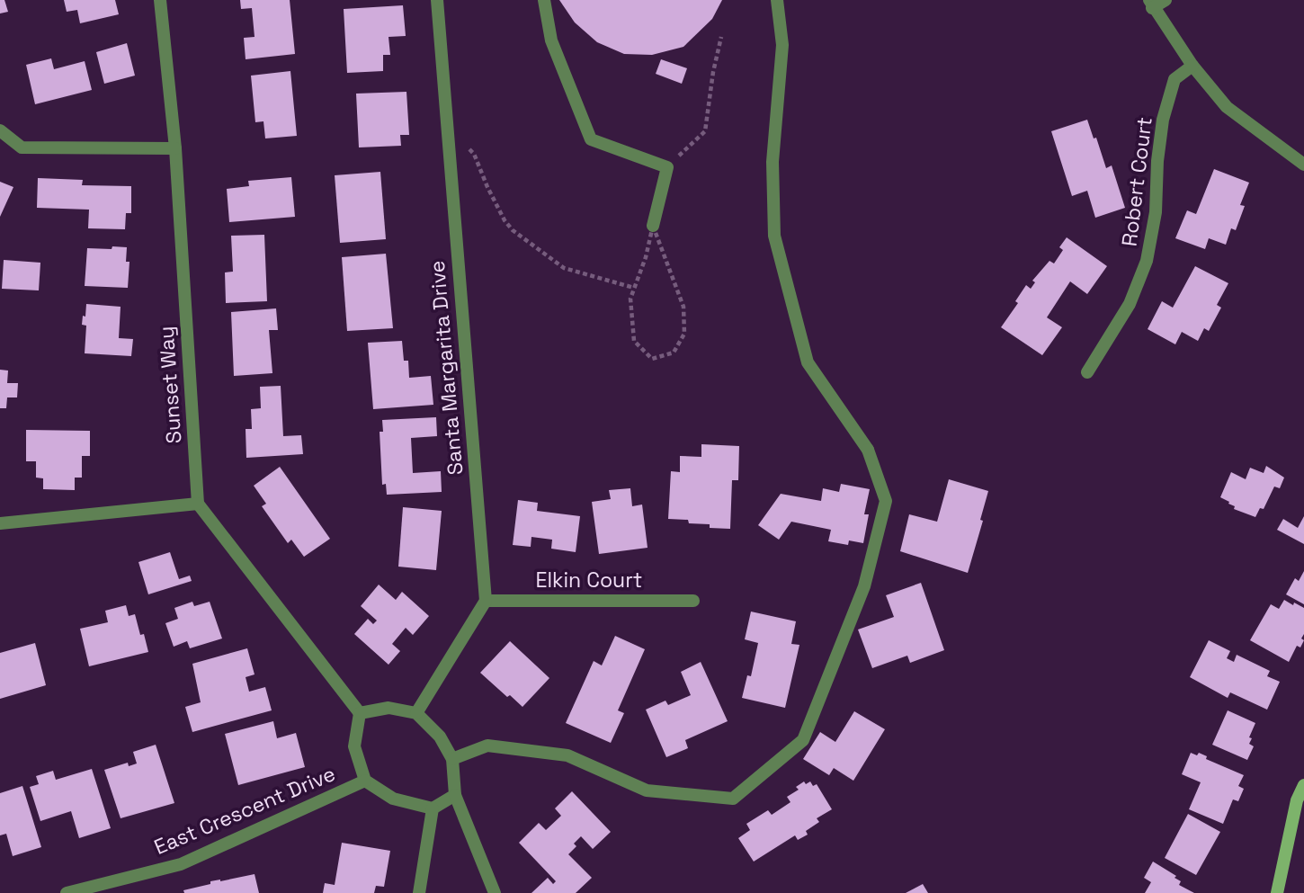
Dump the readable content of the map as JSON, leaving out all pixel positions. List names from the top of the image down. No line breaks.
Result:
{"streets":{"street":["Robert Court","Santa Margarita Drive","Sunset Way","Elkin Court","East Crescent Drive"]},"crossings":[["Santa Margarita Drive","Elkin Court"]]}
